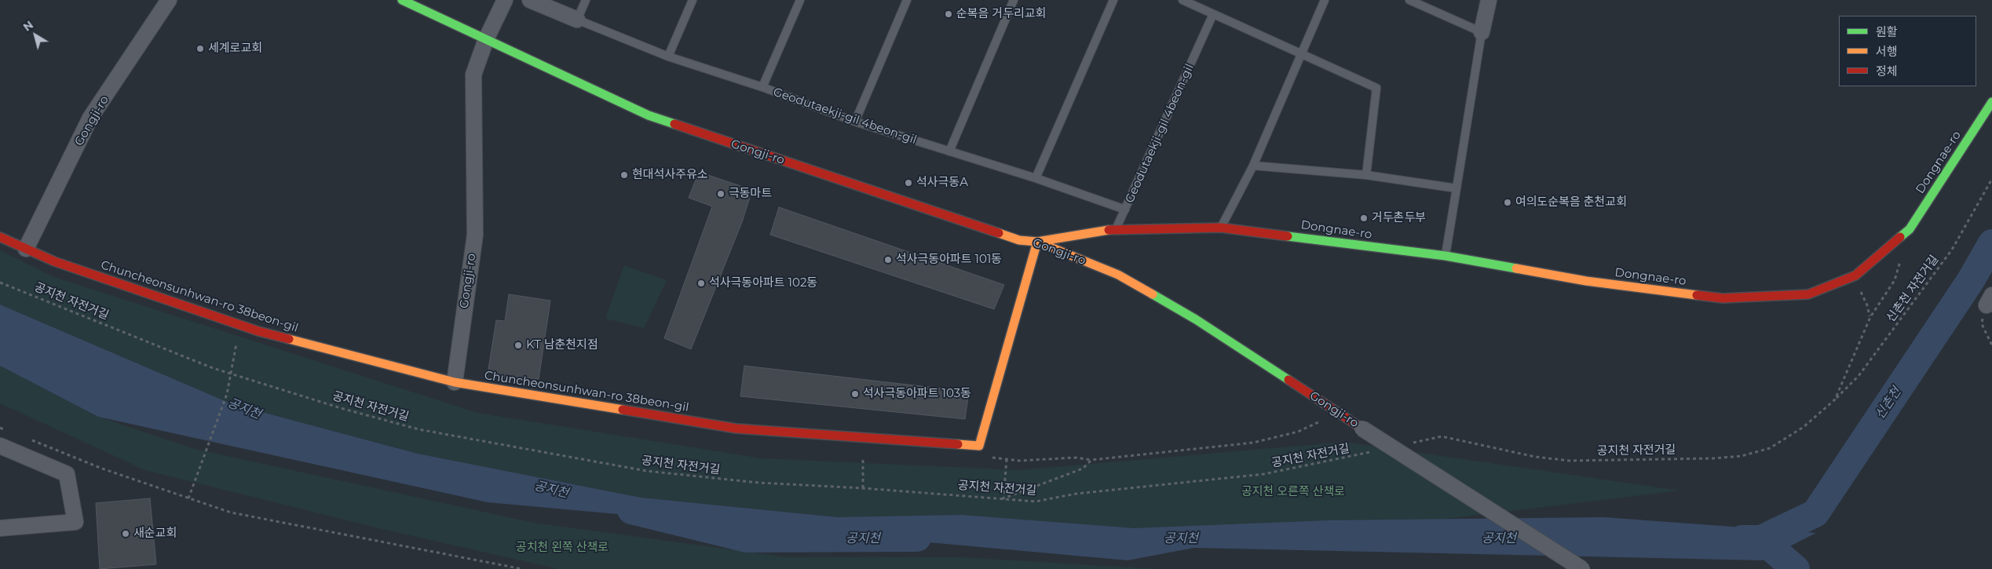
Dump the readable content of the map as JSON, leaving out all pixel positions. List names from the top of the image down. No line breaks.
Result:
{"streets":{"street":["Geodutaekji-gil 4beon-gil","Gongji-ro","Dongnae-ro","Chuncheonsunhwan-ro 38beon-gil"],"path":["신촌천 자전거길","공지천 자전거길"]},"crossings":[["Gongji-ro","Dongnae-ro"],["Gongji-ro","Chuncheonsunhwan-ro 38beon-gil"],["신촌천 자전거길","공지천 자전거길"]],"water":["신촌천","공지천"],"parks":["공지천 오른쪽 산책로","공치천 왼쪽 산책로"],"places":["순복음 거두리교회","세계로교회","현대석사주유소","석사극동A","극동마트","여의도순복음 춘천교회","거두촌두부","석사극동아파트 101동","석사극동아파트 102동","KT 남춘천지점","석사극동아파트 103동","새순교회"],"legend":["원활","서행","정체"],"north":"top left"}
